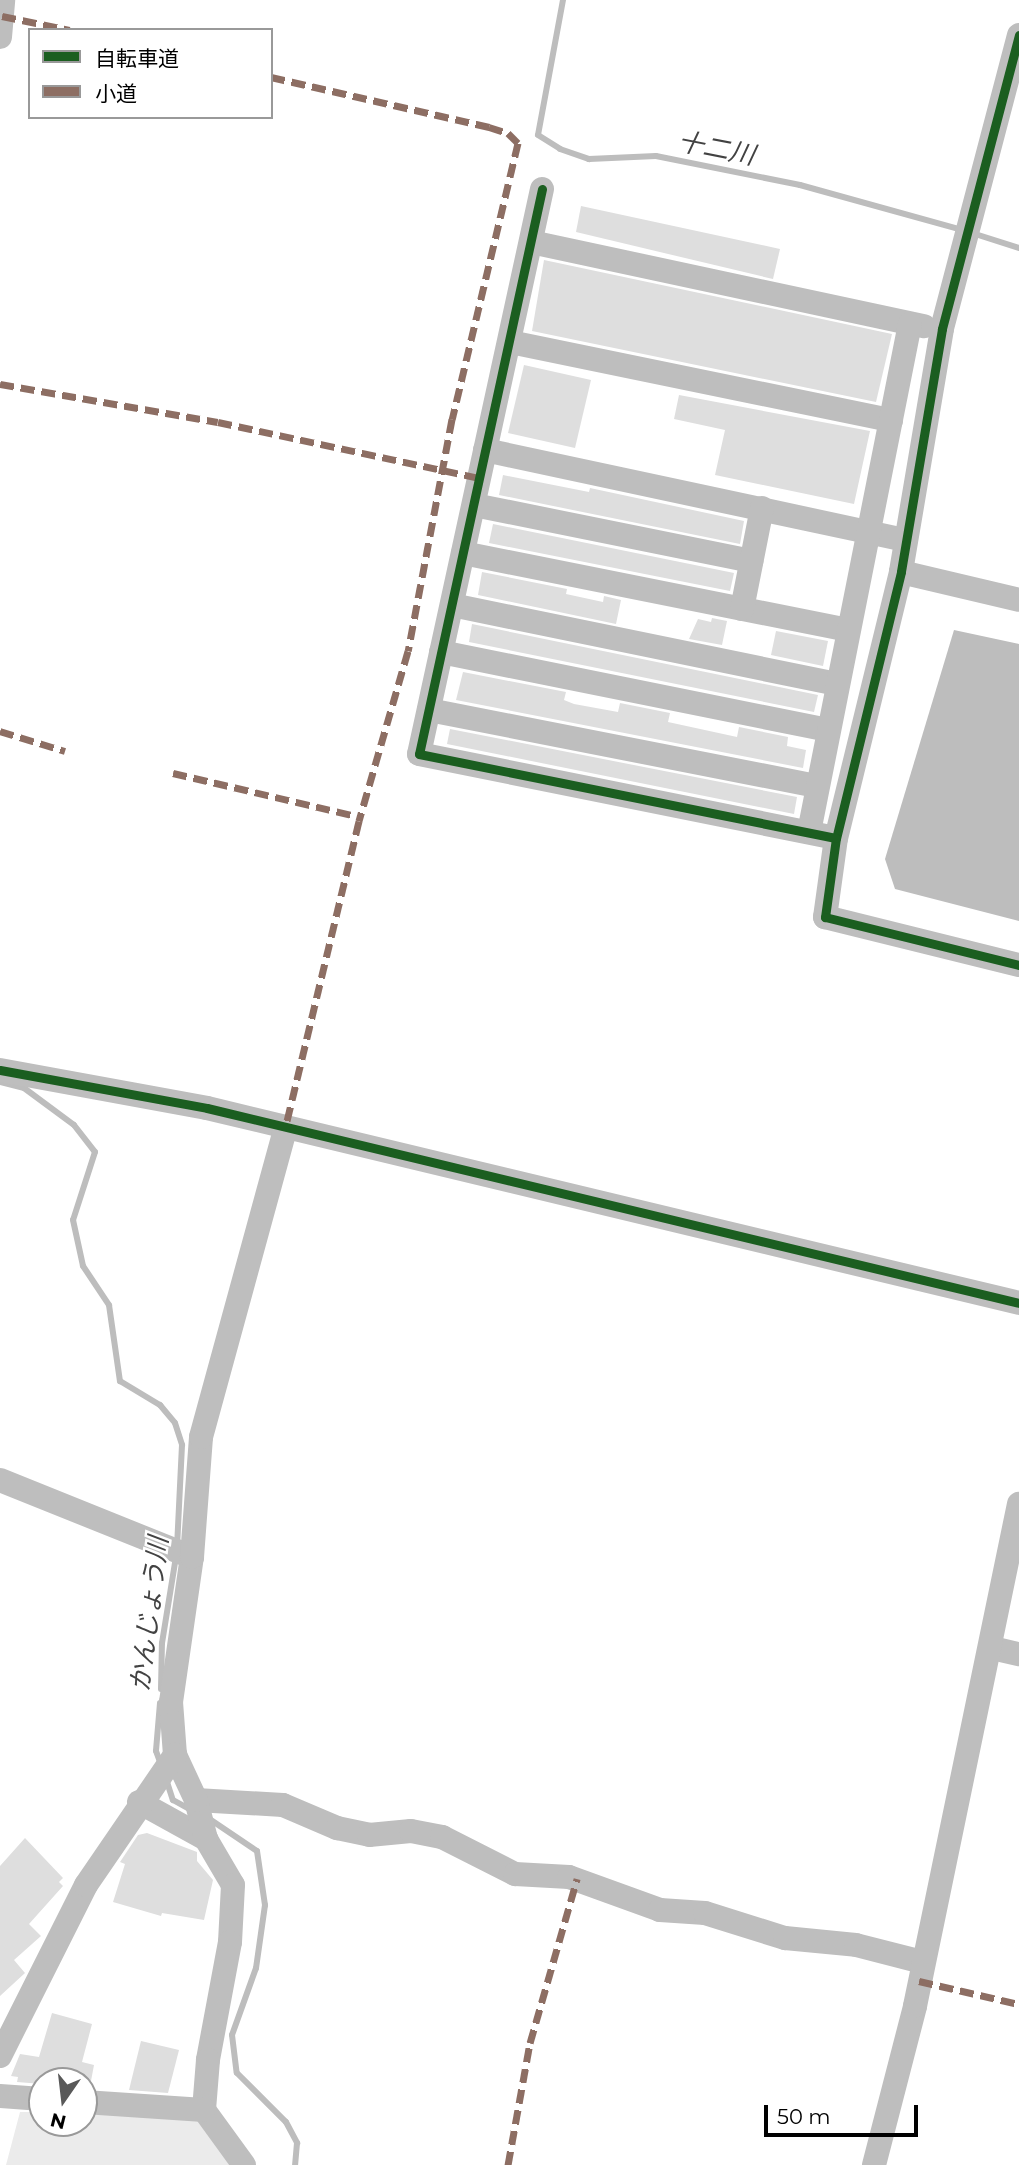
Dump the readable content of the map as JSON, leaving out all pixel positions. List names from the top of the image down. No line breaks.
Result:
{"water":["十二川","かんじょう川"],"legend":["自転車道","小道"],"scale_bar":"50 m","north":"bottom"}
